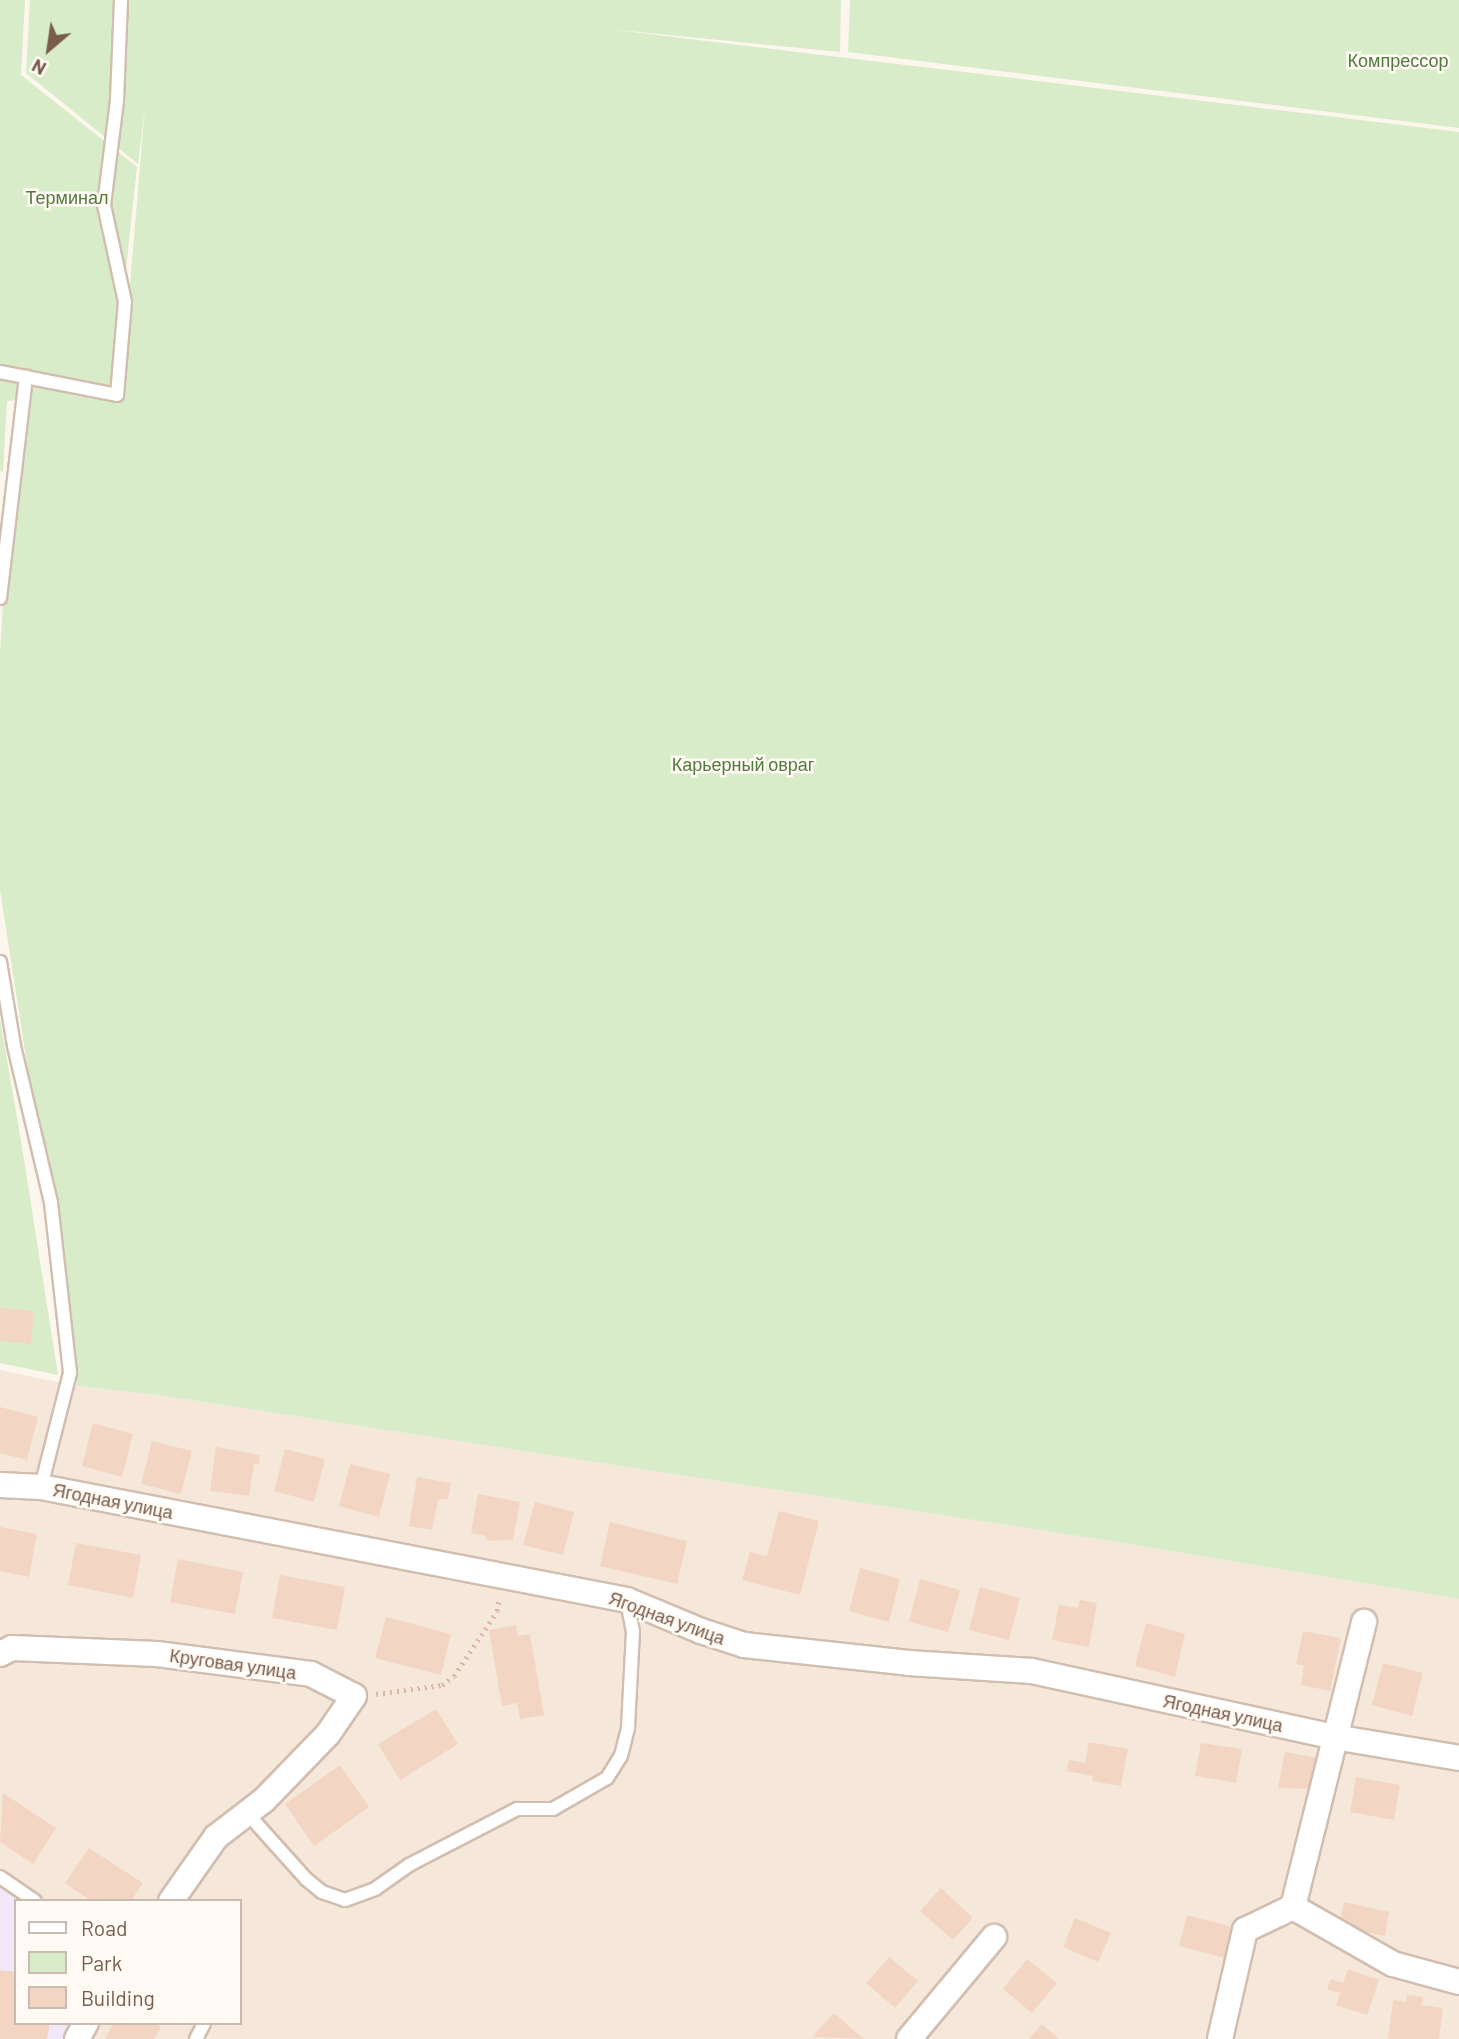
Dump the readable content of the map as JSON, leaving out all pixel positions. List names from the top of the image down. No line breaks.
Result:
{"streets":{"street":["Ягодная улица","Круговая улица"]},"parks":["Компрессор","Терминал","Карьерный овраг"],"legend":["Road","Park","Building"],"north":"bottom left"}
